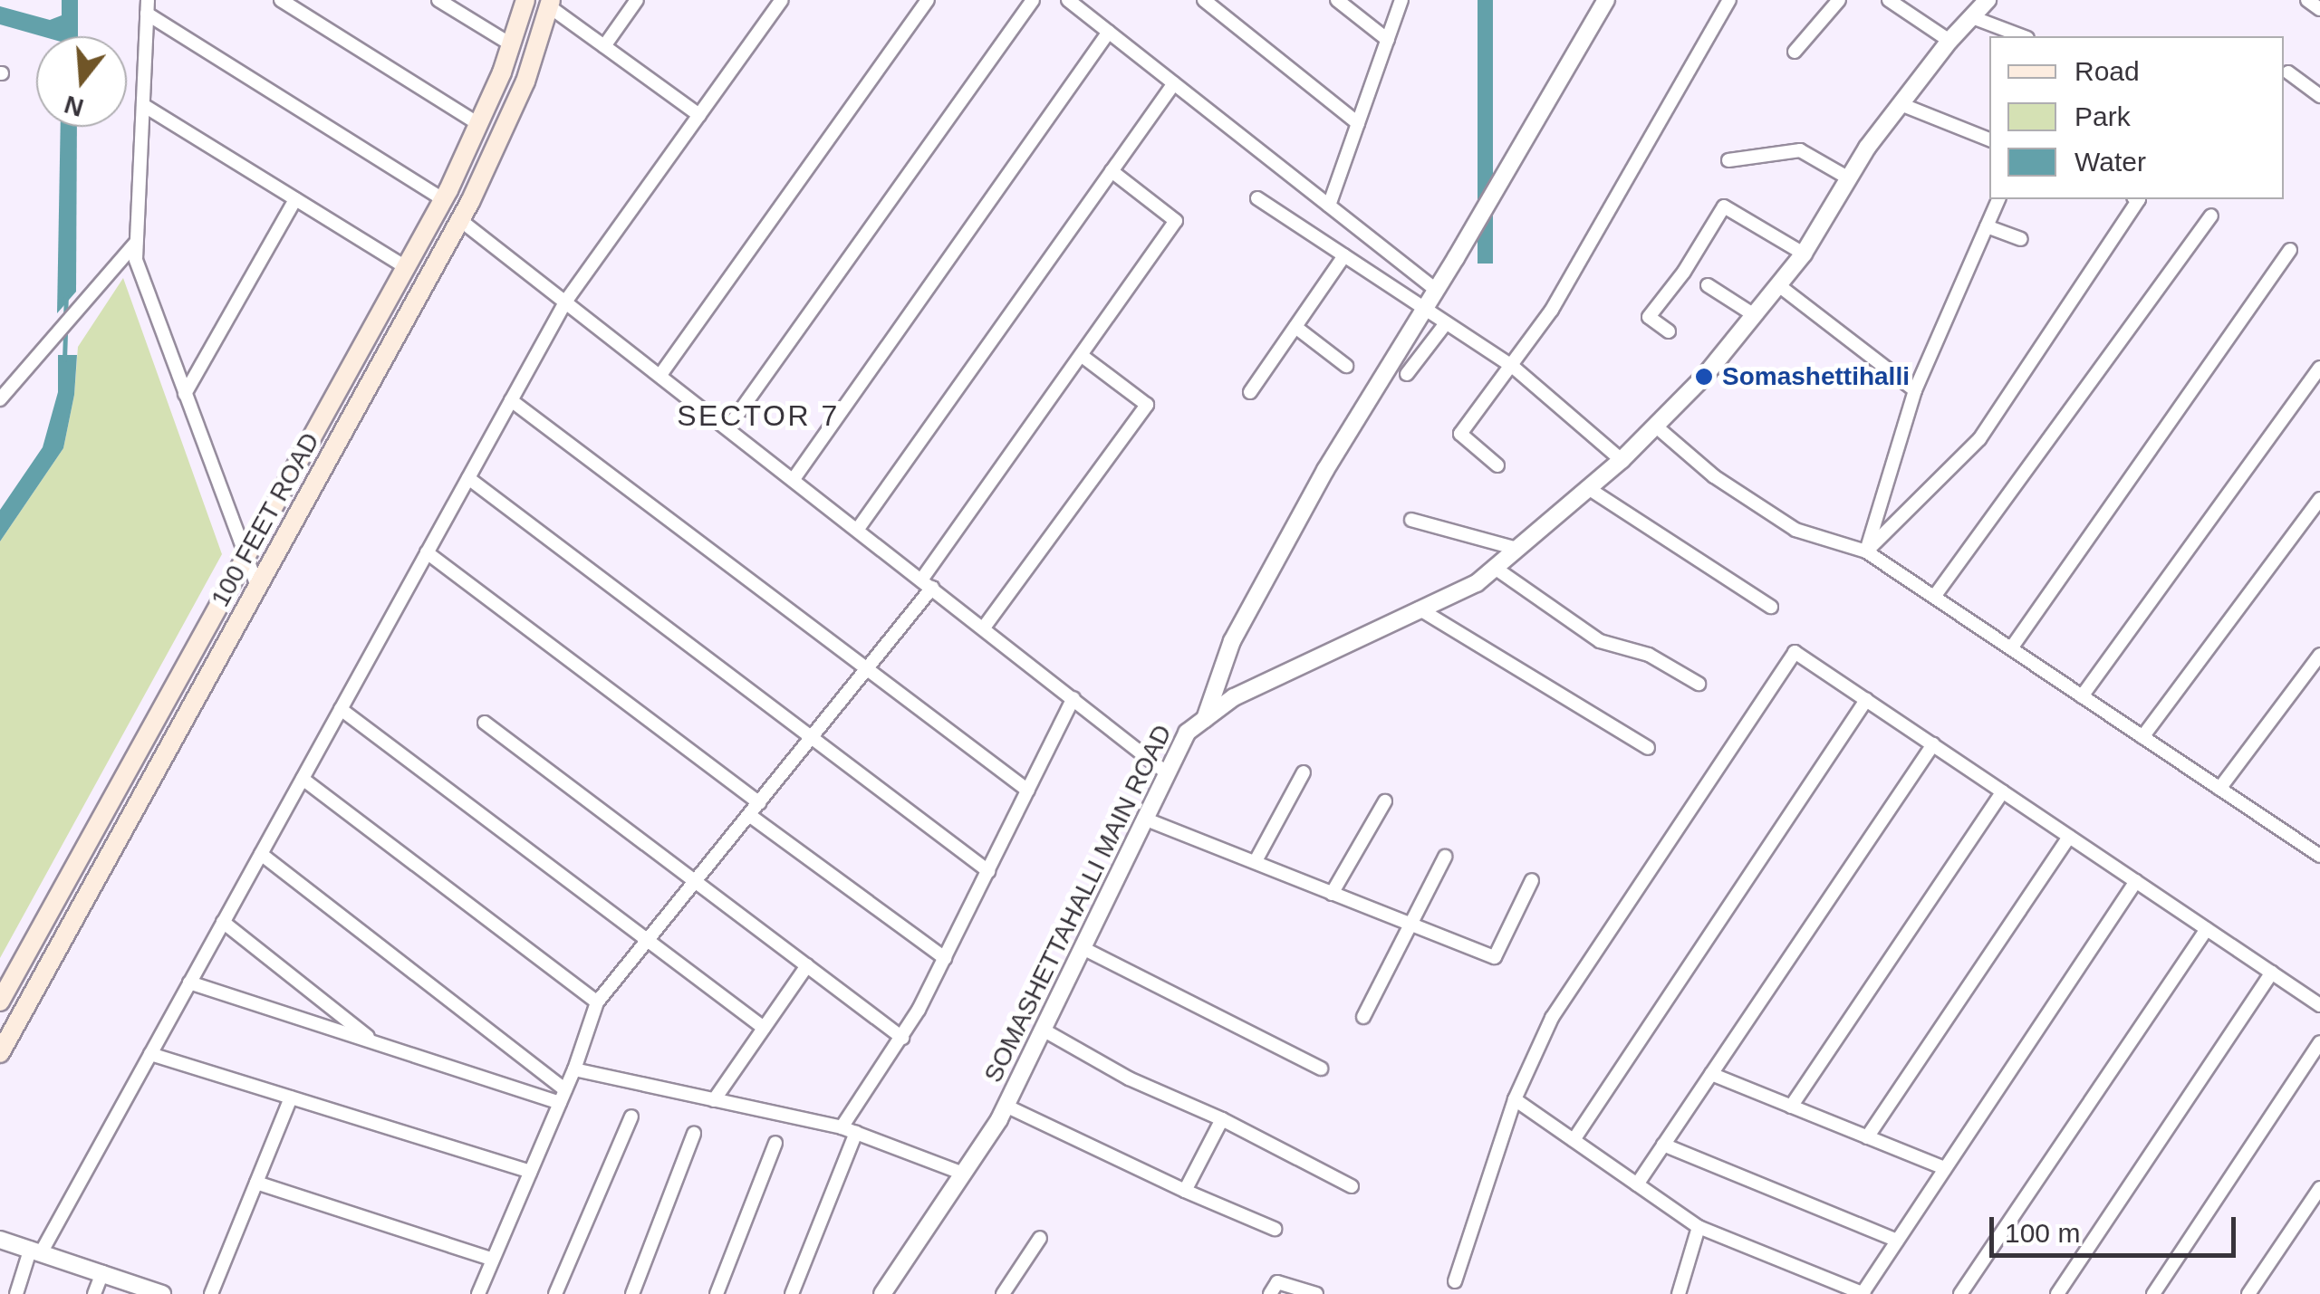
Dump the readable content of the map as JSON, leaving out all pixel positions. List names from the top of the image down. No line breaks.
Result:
{"streets":{"main road":["100 FEET ROAD"],"street":["SOMASHETTAHALLI MAIN ROAD"]},"districts":["SECTOR 7"],"places":["Somashettihalli"],"legend":["Road","Park","Water"],"scale_bar":"100 m","north":"bottom"}
